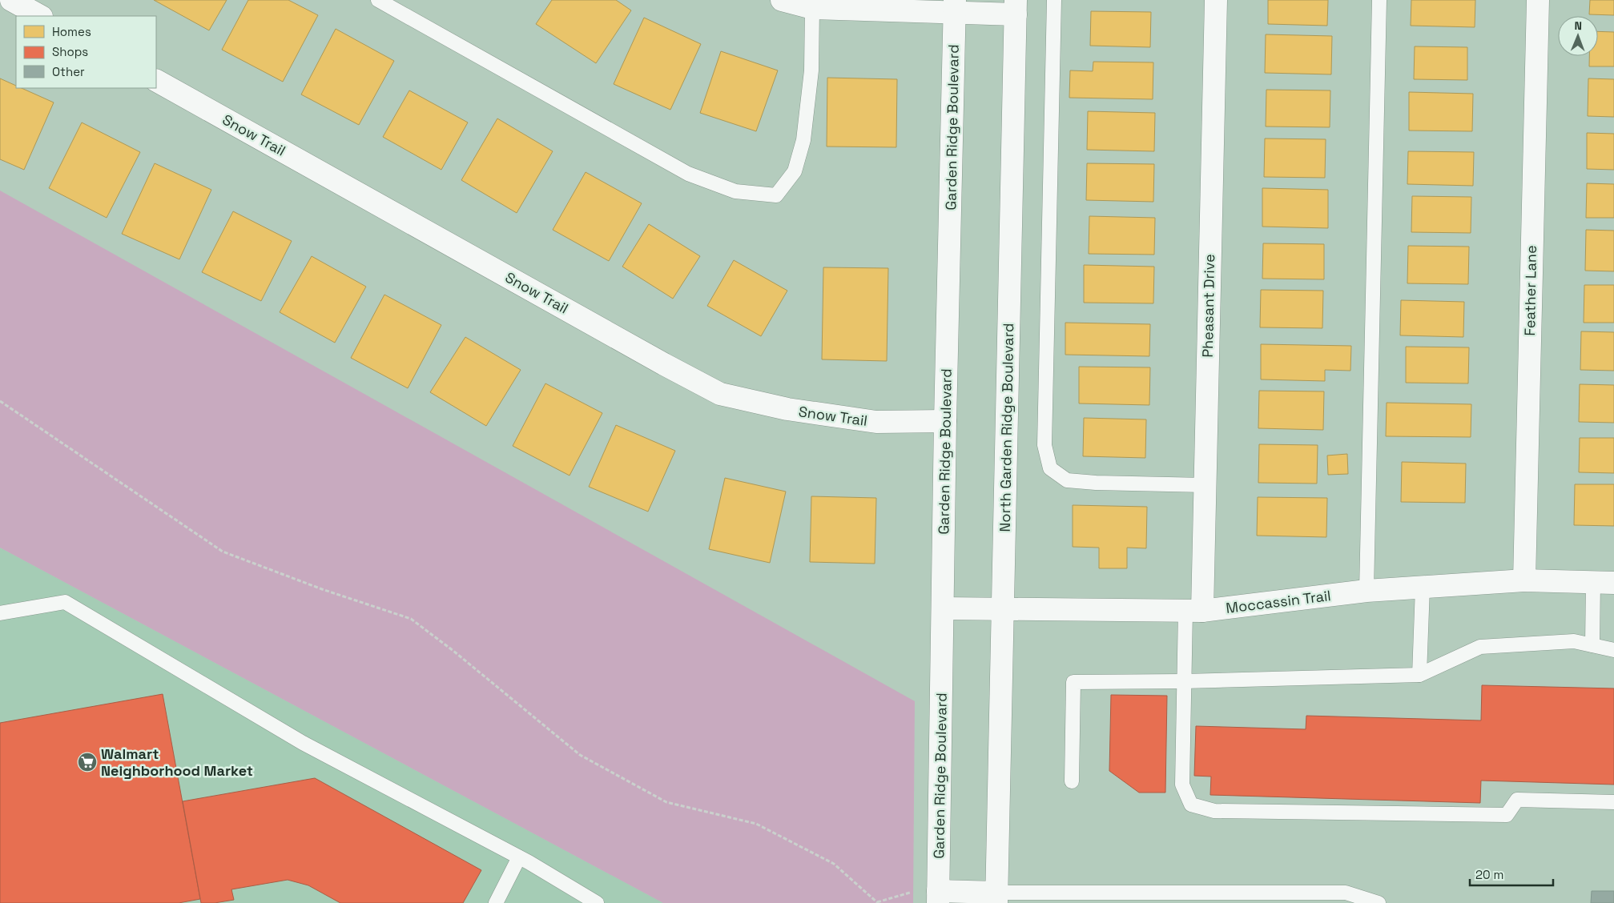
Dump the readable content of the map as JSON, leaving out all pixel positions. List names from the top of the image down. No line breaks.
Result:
{"streets":{"street":["Garden Ridge Boulevard","Snow Trail","Feather Lane","Pheasant Drive","North Garden Ridge Boulevard","Moccassin Trail"]},"crossings":[["Garden Ridge Boulevard","Snow Trail"],["Garden Ridge Boulevard","Moccassin Trail"],["Feather Lane","Moccassin Trail"],["Pheasant Drive","Moccassin Trail"],["North Garden Ridge Boulevard","Moccassin Trail"]],"places":{"supermarket":["Walmart Neighborhood Market"]},"legend":["Homes","Shops","Other"],"scale_bar":"20 m","north":"top"}
